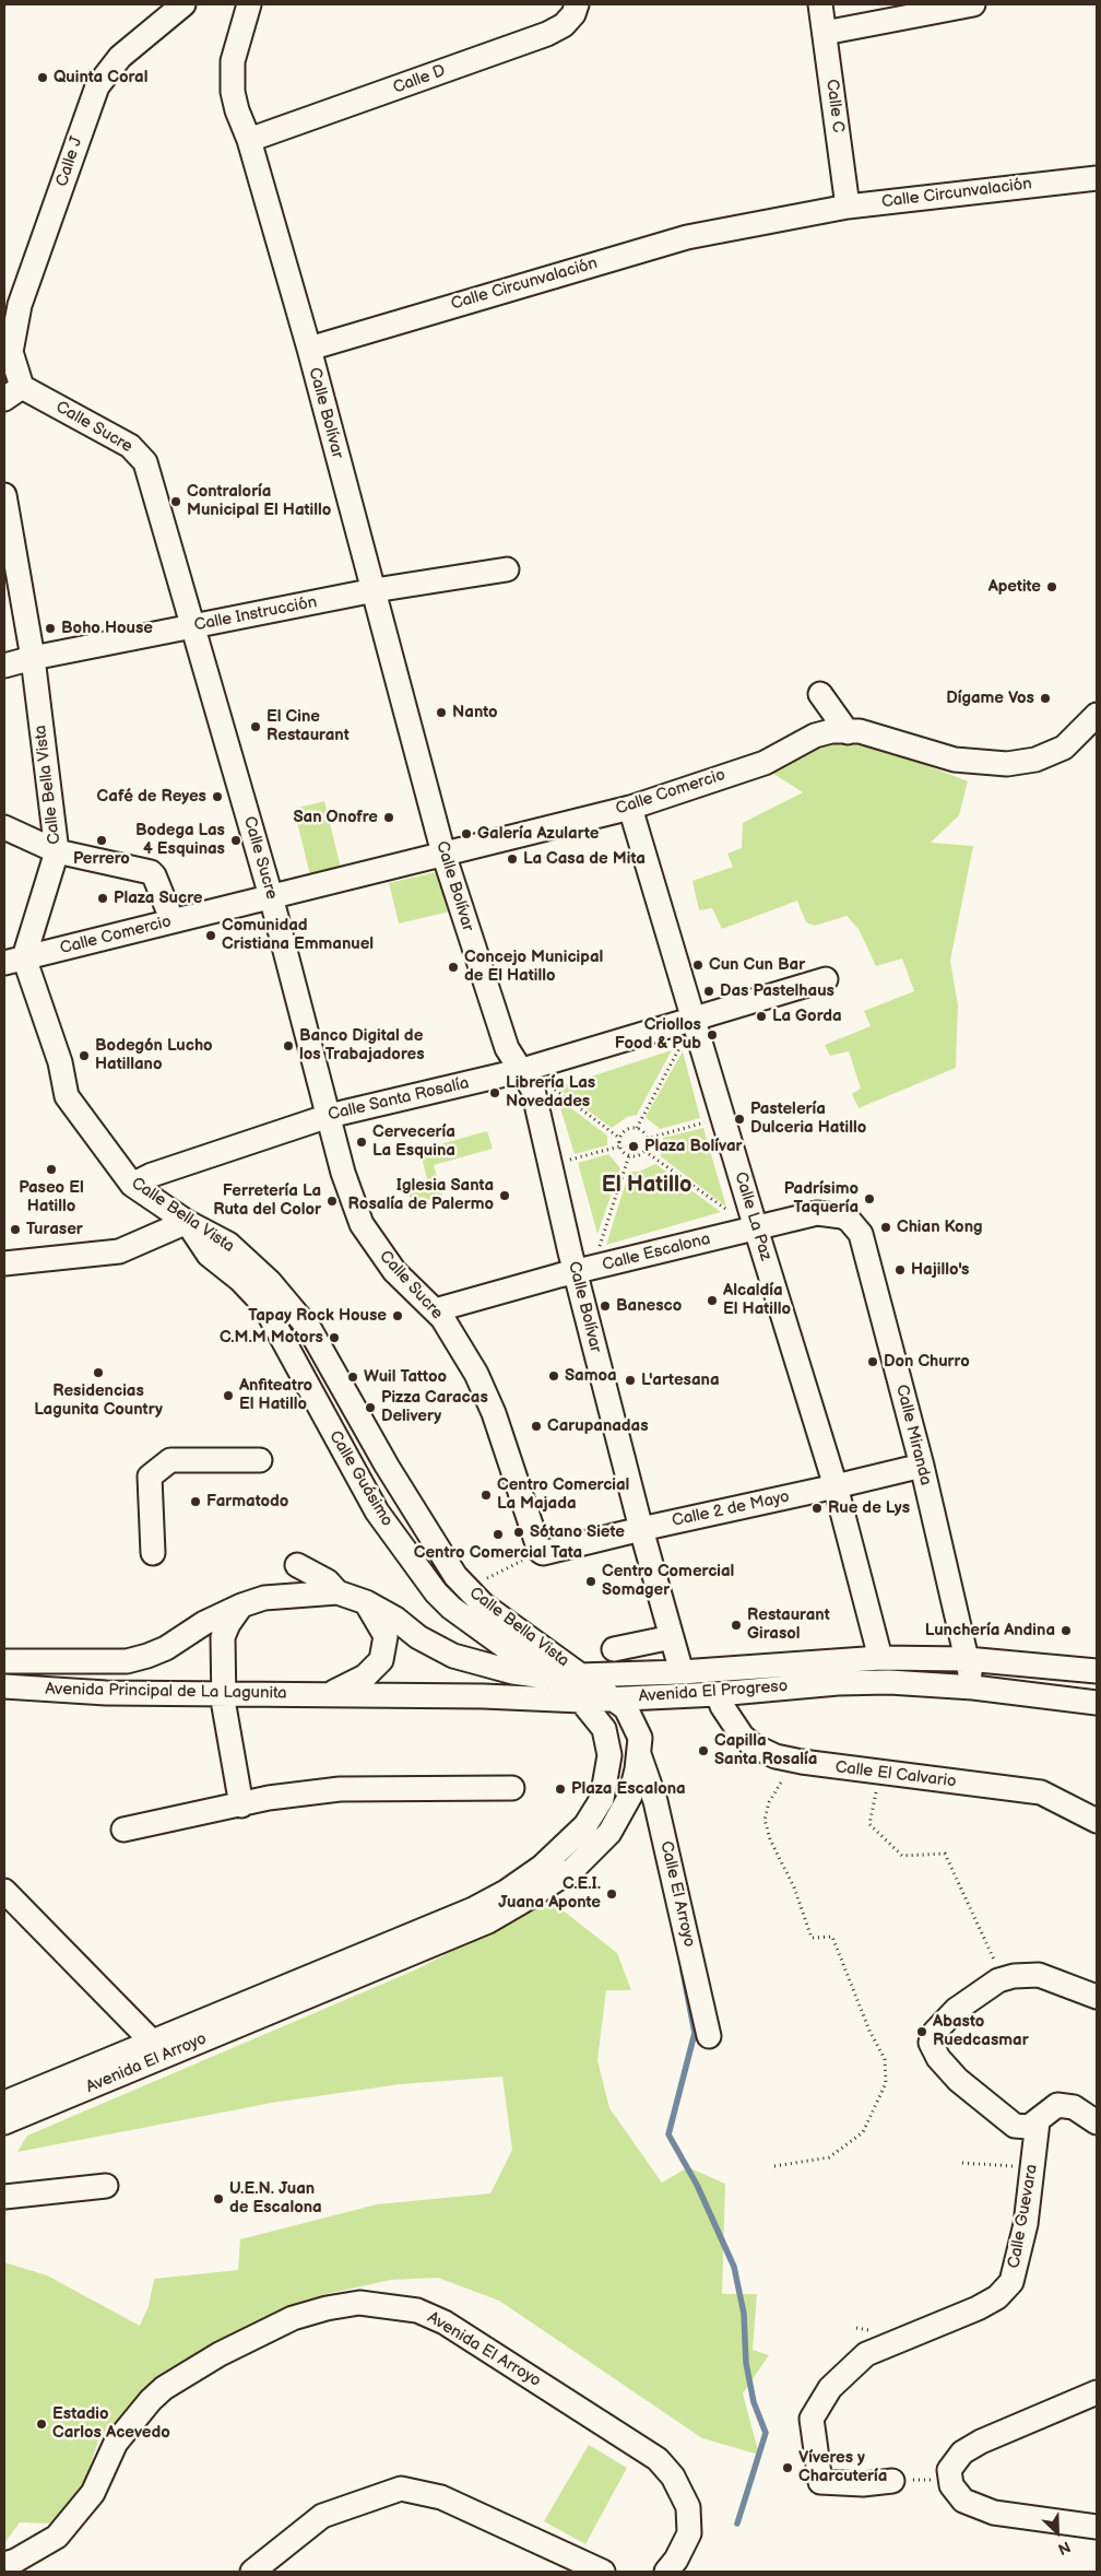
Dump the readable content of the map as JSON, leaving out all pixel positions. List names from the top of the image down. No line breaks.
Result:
{"streets":{"street":["Calle D","Calle C","Calle J","Calle Circunvalación","Calle Bolívar","Calle Sucre","Calle Instrucción","Calle Bella Vista","Calle Comercio","Calle Santa Rosalía","Calle La Paz","Calle Escalona","Calle Miranda","Calle Guásimo","Calle 2 de Mayo","Avenida Principal de La Lagunita","Avenida El Progreso","Calle El Calvario","Calle El Arroyo","Avenida El Arroyo","Calle Guevara"]},"crossings":[["Calle C","Calle Circunvalación"],["Calle J","Calle Sucre"],["Calle Circunvalación","Calle Bolívar"],["Calle Bolívar","Calle Instrucción"],["Calle Bolívar","Calle Comercio"],["Calle Bolívar","Calle Santa Rosalía"],["Calle Bolívar","Calle Escalona"],["Calle Bolívar","Calle 2 de Mayo"],["Calle Bolívar","Avenida El Progreso"],["Calle Sucre","Calle Instrucción"],["Calle Sucre","Calle Comercio"],["Calle Sucre","Calle Santa Rosalía"],["Calle Sucre","Calle Escalona"],["Calle Sucre","Calle 2 de Mayo"],["Calle Instrucción","Calle Bella Vista"],["Calle Bella Vista","Calle Comercio"],["Calle Bella Vista","Calle Santa Rosalía"],["Calle Bella Vista","Calle Guásimo"],["Calle Bella Vista","Avenida El Progreso"],["Calle Bella Vista","Avenida El Arroyo"],["Calle Comercio","Calle La Paz"],["Calle Santa Rosalía","Calle La Paz"],["Calle La Paz","Calle Escalona"],["Calle La Paz","Calle 2 de Mayo"],["Calle La Paz","Avenida El Progreso"],["Calle Escalona","Calle Miranda"],["Calle Miranda","Calle 2 de Mayo"],["Calle Miranda","Avenida El Progreso"],["Calle Guásimo","Avenida El Progreso"],["Calle Guásimo","Avenida El Arroyo"],["Avenida Principal de La Lagunita","Avenida El Progreso"],["Avenida El Progreso","Calle El Calvario"],["Avenida El Progreso","Avenida El Arroyo"],["Calle El Arroyo","Avenida El Arroyo"]],"districts":["El Hatillo"],"places":["Quinta Coral","Contraloría Municipal El Hatillo","Apetite","Boho House","Dígame Vos","Nanto","El Cine Restaurant","Café de Reyes","San Onofre","Galería Azularte","Perrero","Bodega Las 4 Esquinas","La Casa de Mita","Plaza Sucre","Comunidad Cristiana Emmanuel","Cun Cun Bar","Concejo Municipal de El Hatillo","Das Pastelhaus","La Gorda","Criollos Food & Pub","Banco Digital de los Trabajadores","Bodegón Lucho Hatillano","Librería Las Novedades","Pastelería Dulceria Hatillo","Cervecería La Esquina","Plaza Bolívar","Paseo El Hatillo","Iglesia Santa Rosalía de Palermo","Padrísimo Taquería","Ferretería La Ruta del Color","Chian Kong","Turaser","Hajillo's","Alcaldía El Hatillo","Banesco","Tapay Rock House","C.M.M Motors","Don Churro","Residencias Lagunita Country","Samoa","Wuil Tattoo","L'artesana","Anfiteatro El Hatillo","Pizza Caracas Delivery","Carupanadas","Centro Comercial La Majada","Farmatodo","Rue de Lys","Sótano Siete","Centro Comercial Tata","Centro Comercial Somager","Restaurant Girasol","Lunchería Andina","Capilla Santa Rosalía","Plaza Escalona","C.E.I. Juana Aponte","Abasto Ruedcasmar","U.E.N. Juan de Escalona","Estadio Carlos Acevedo","Víveres y Charcutería"],"north":"bottom right"}
